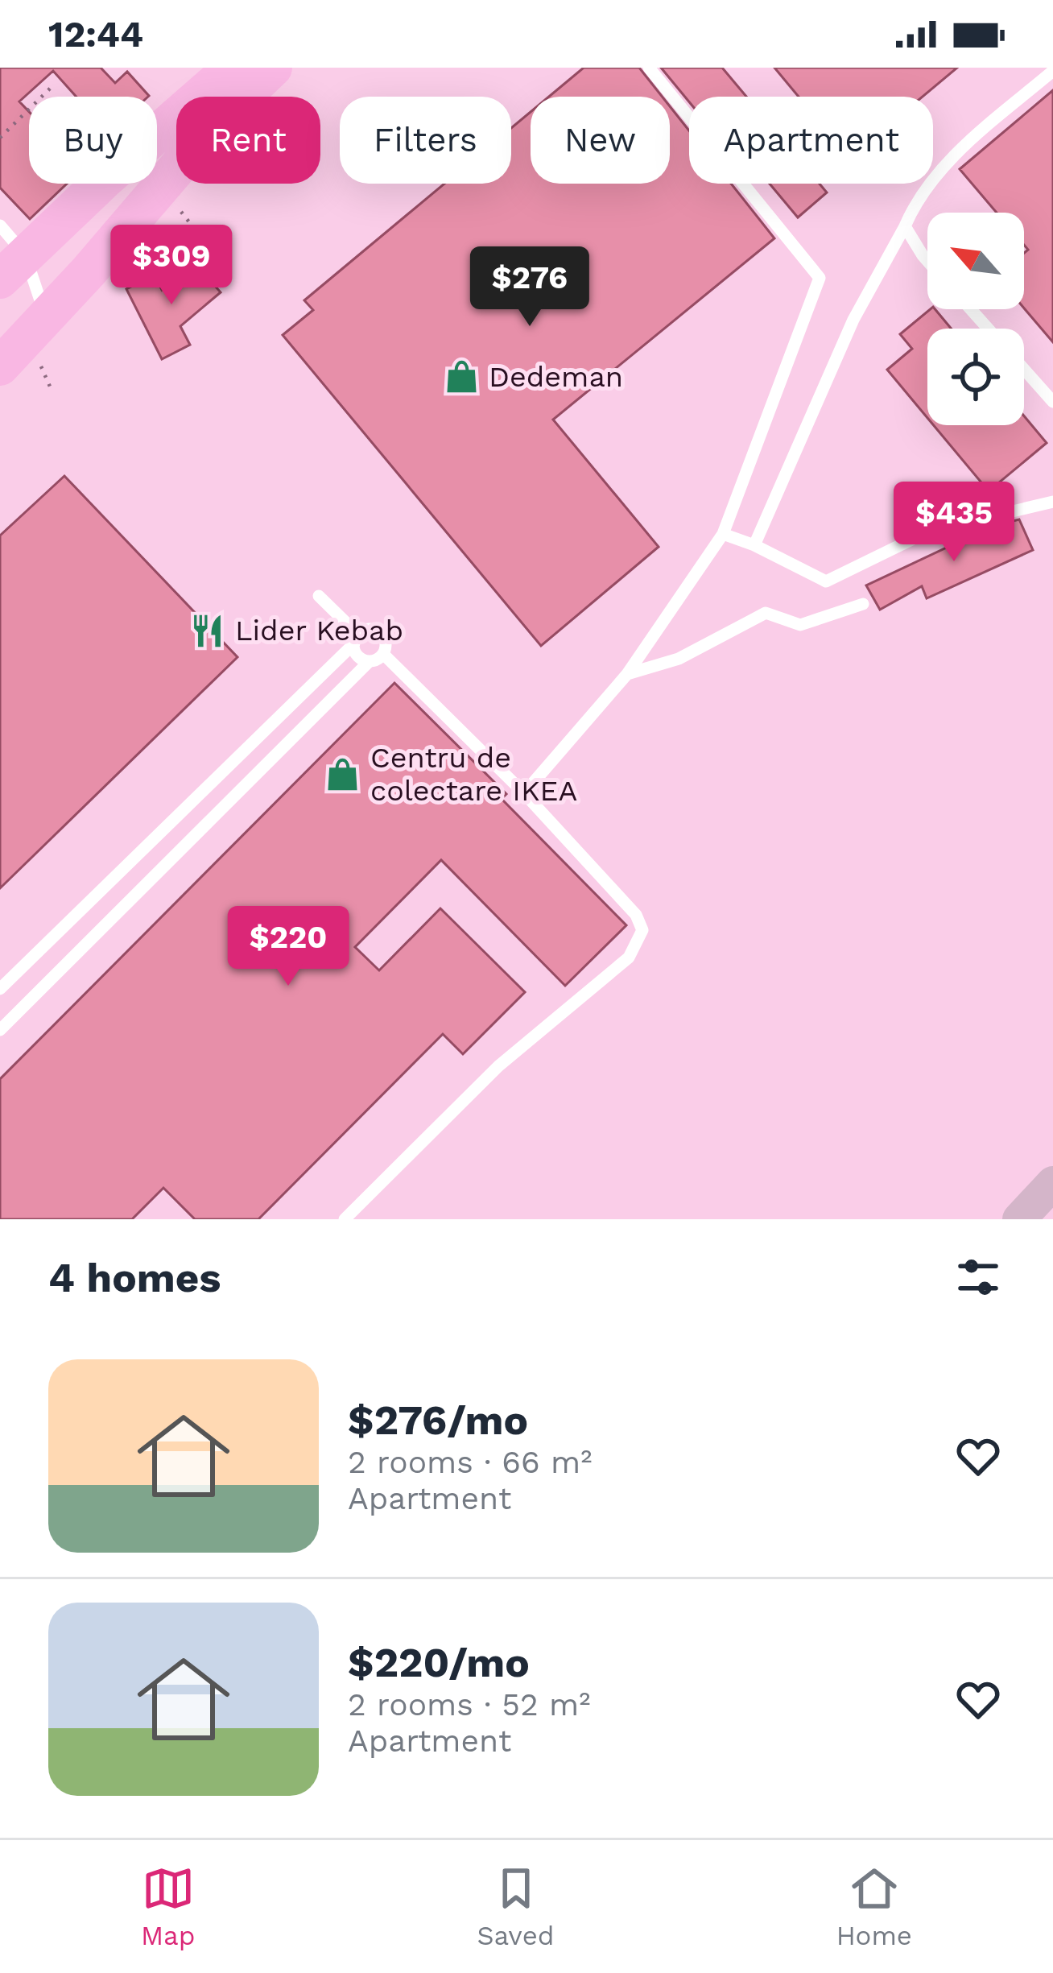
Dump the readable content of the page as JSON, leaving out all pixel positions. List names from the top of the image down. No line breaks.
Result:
{"places":{"shop":["Dedeman","Centru de colectare IKEA"],"restaurant":["Lider Kebab"]},"north":"top left","page":{"status":"12:44","chip":["Buy","Rent","Filters","New","Apartment"],"price":["$309","$276","$435","$220"],"heading":"4 homes","list":[{"name":"$276/mo","note":"2 rooms · 66 m² · Apartment"},{"name":"$220/mo","note":"2 rooms · 52 m² · Apartment"}],"tabs":["Map","Saved","Home"]}}
